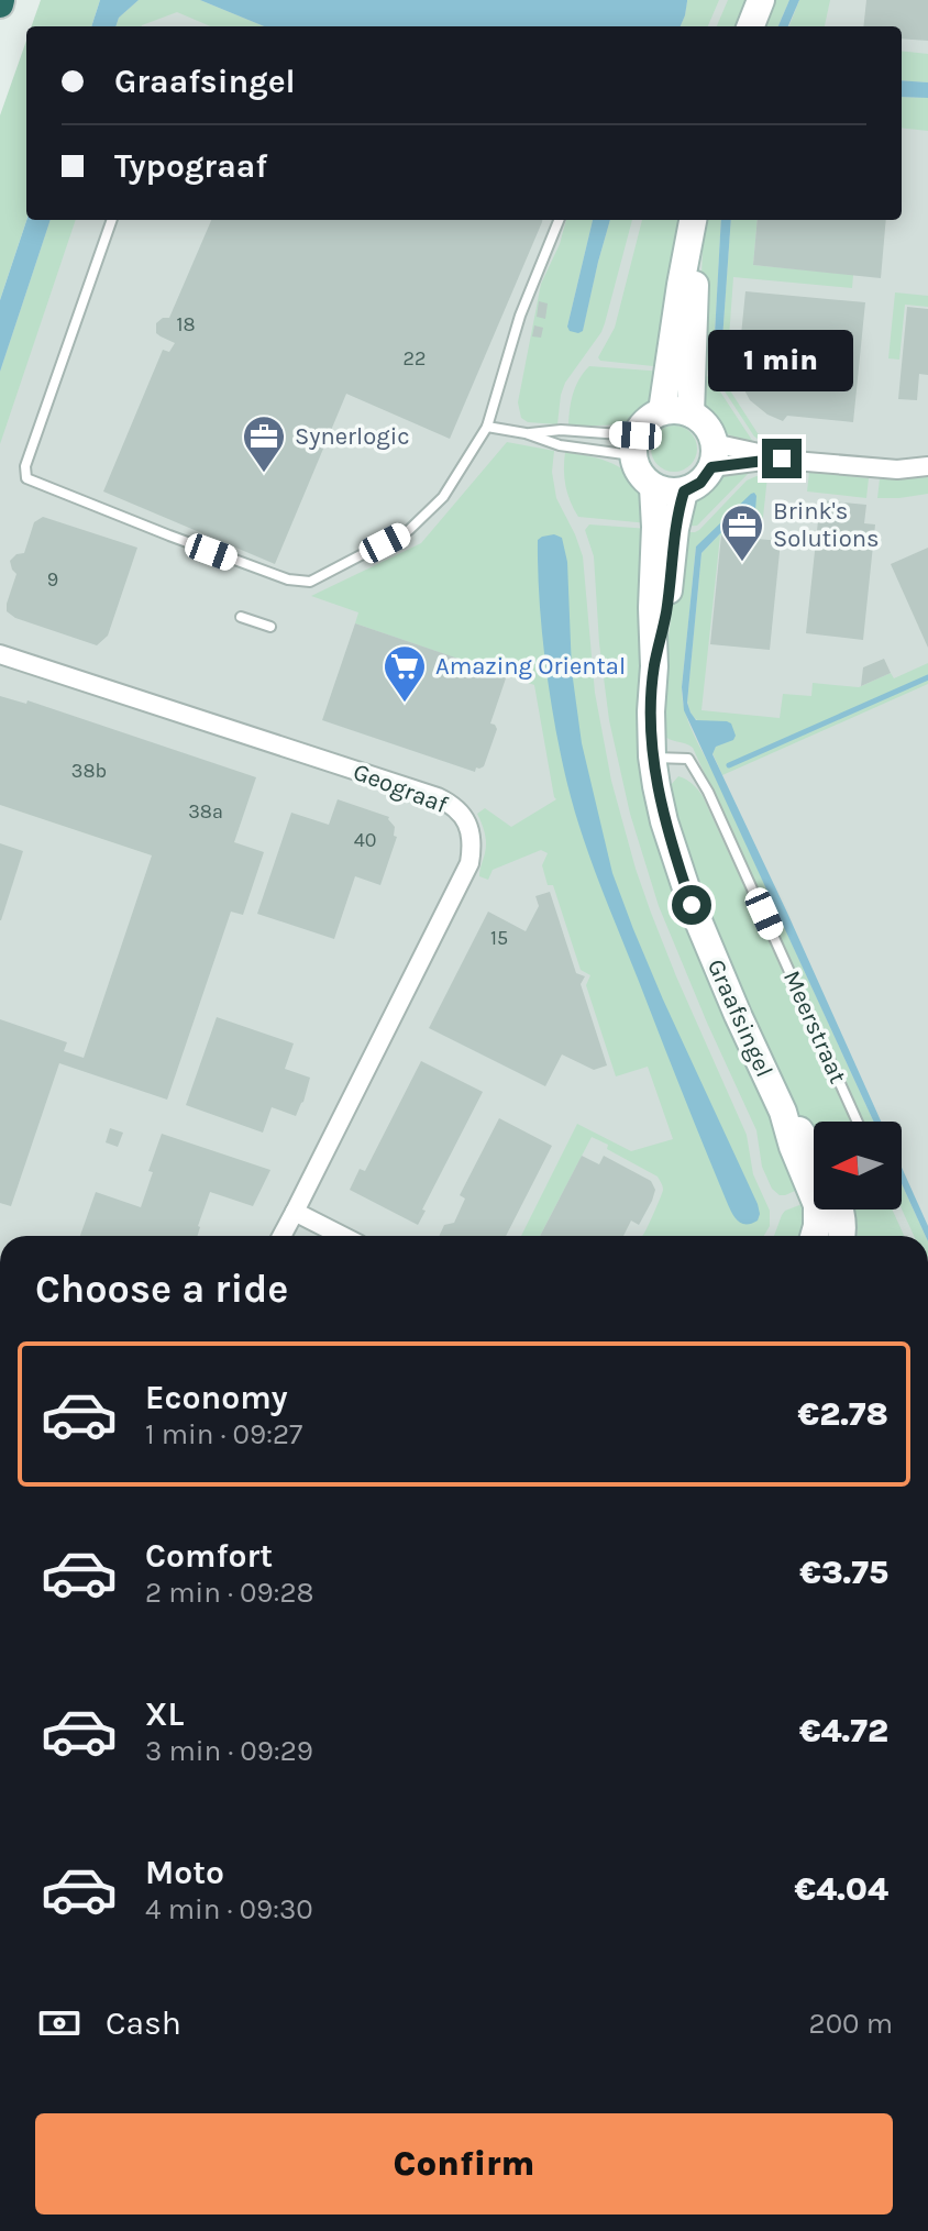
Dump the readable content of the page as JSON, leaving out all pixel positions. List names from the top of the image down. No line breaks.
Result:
{"streets":{"street":["Geograaf","Graafsingel"],"lane":["Meerstraat"]},"crossings":[["Graafsingel","Meerstraat"]],"places":{"office":["Synerlogic","Brink's Solutions"],"supermarket":["Amazing Oriental"]},"house_numbers":["18","22","9","38b","38a","40","15"],"north":"left","page":{"banner":["Graafsingel","Typograaf"],"bubble":"1 min","heading":"Choose a ride","list":[{"name":"Economy","note":"1 min · 09:27","value":"€2.78"},{"name":"Comfort","note":"2 min · 09:28","value":"€3.75"},{"name":"XL","note":"3 min · 09:29","value":"€4.72"},{"name":"Moto","note":"4 min · 09:30","value":"€4.04"}],"pay":["Cash","200 m"],"buttons":"Confirm"}}
